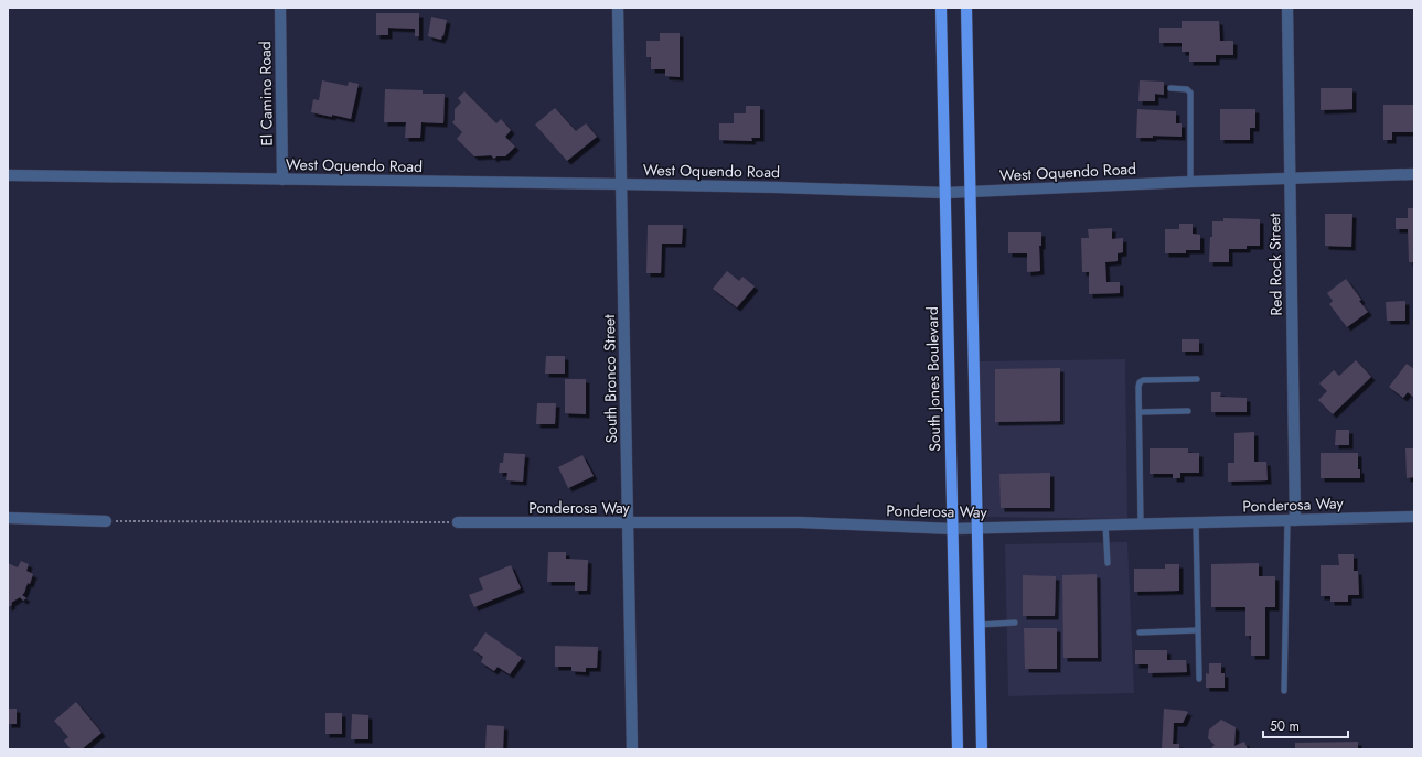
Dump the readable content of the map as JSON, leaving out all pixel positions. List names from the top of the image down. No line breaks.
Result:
{"streets":{"main road":["South Jones Boulevard"],"street":["El Camino Road","West Oquendo Road","Red Rock Street","South Bronco Street","Ponderosa Way"]},"crossings":[["El Camino Road","West Oquendo Road"],["West Oquendo Road","Red Rock Street"],["West Oquendo Road","South Bronco Street"],["West Oquendo Road","South Jones Boulevard"],["Red Rock Street","Ponderosa Way"],["South Bronco Street","Ponderosa Way"],["South Jones Boulevard","Ponderosa Way"]],"scale_bar":"50 m"}
